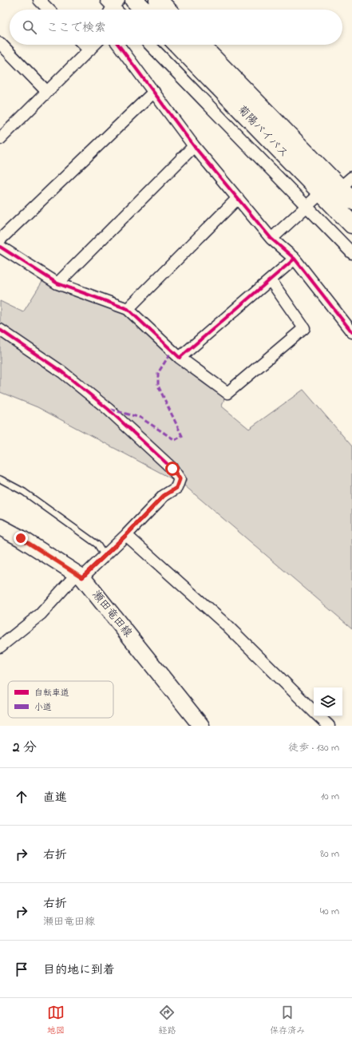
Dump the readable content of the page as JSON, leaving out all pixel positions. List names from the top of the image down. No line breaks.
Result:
{"streets":{"highway":["菊陽バイパス"],"main road":["瀬田竜田線"]},"legend":["自転車道","小道"],"page":{"search":"ここで検索","heading":["2 分","徒歩 · 130 m"],"list":[["直進","10 m"],["右折","80 m"],["右折","瀬田竜田線","40 m"],"目的地に到着"],"nav":["地図","経路","保存済み"]}}
